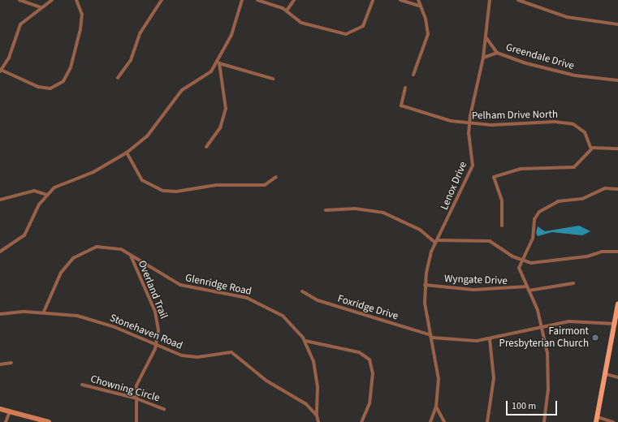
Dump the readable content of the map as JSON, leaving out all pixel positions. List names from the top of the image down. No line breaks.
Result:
{"streets":{"street":["Greendale Drive","Pelham Drive North","Lenox Drive","Wyngate Drive","Glenridge Road","Overland Trail","Foxridge Drive","Stonehaven Road","Chowning Circle"]},"crossings":[["Greendale Drive","Lenox Drive"],["Pelham Drive North","Lenox Drive"],["Lenox Drive","Wyngate Drive"],["Lenox Drive","Foxridge Drive"],["Glenridge Road","Overland Trail"],["Glenridge Road","Stonehaven Road"],["Overland Trail","Stonehaven Road"],["Overland Trail","Chowning Circle"]],"places":["Fairmont Presbyterian Church"],"scale_bar":"100 m"}
